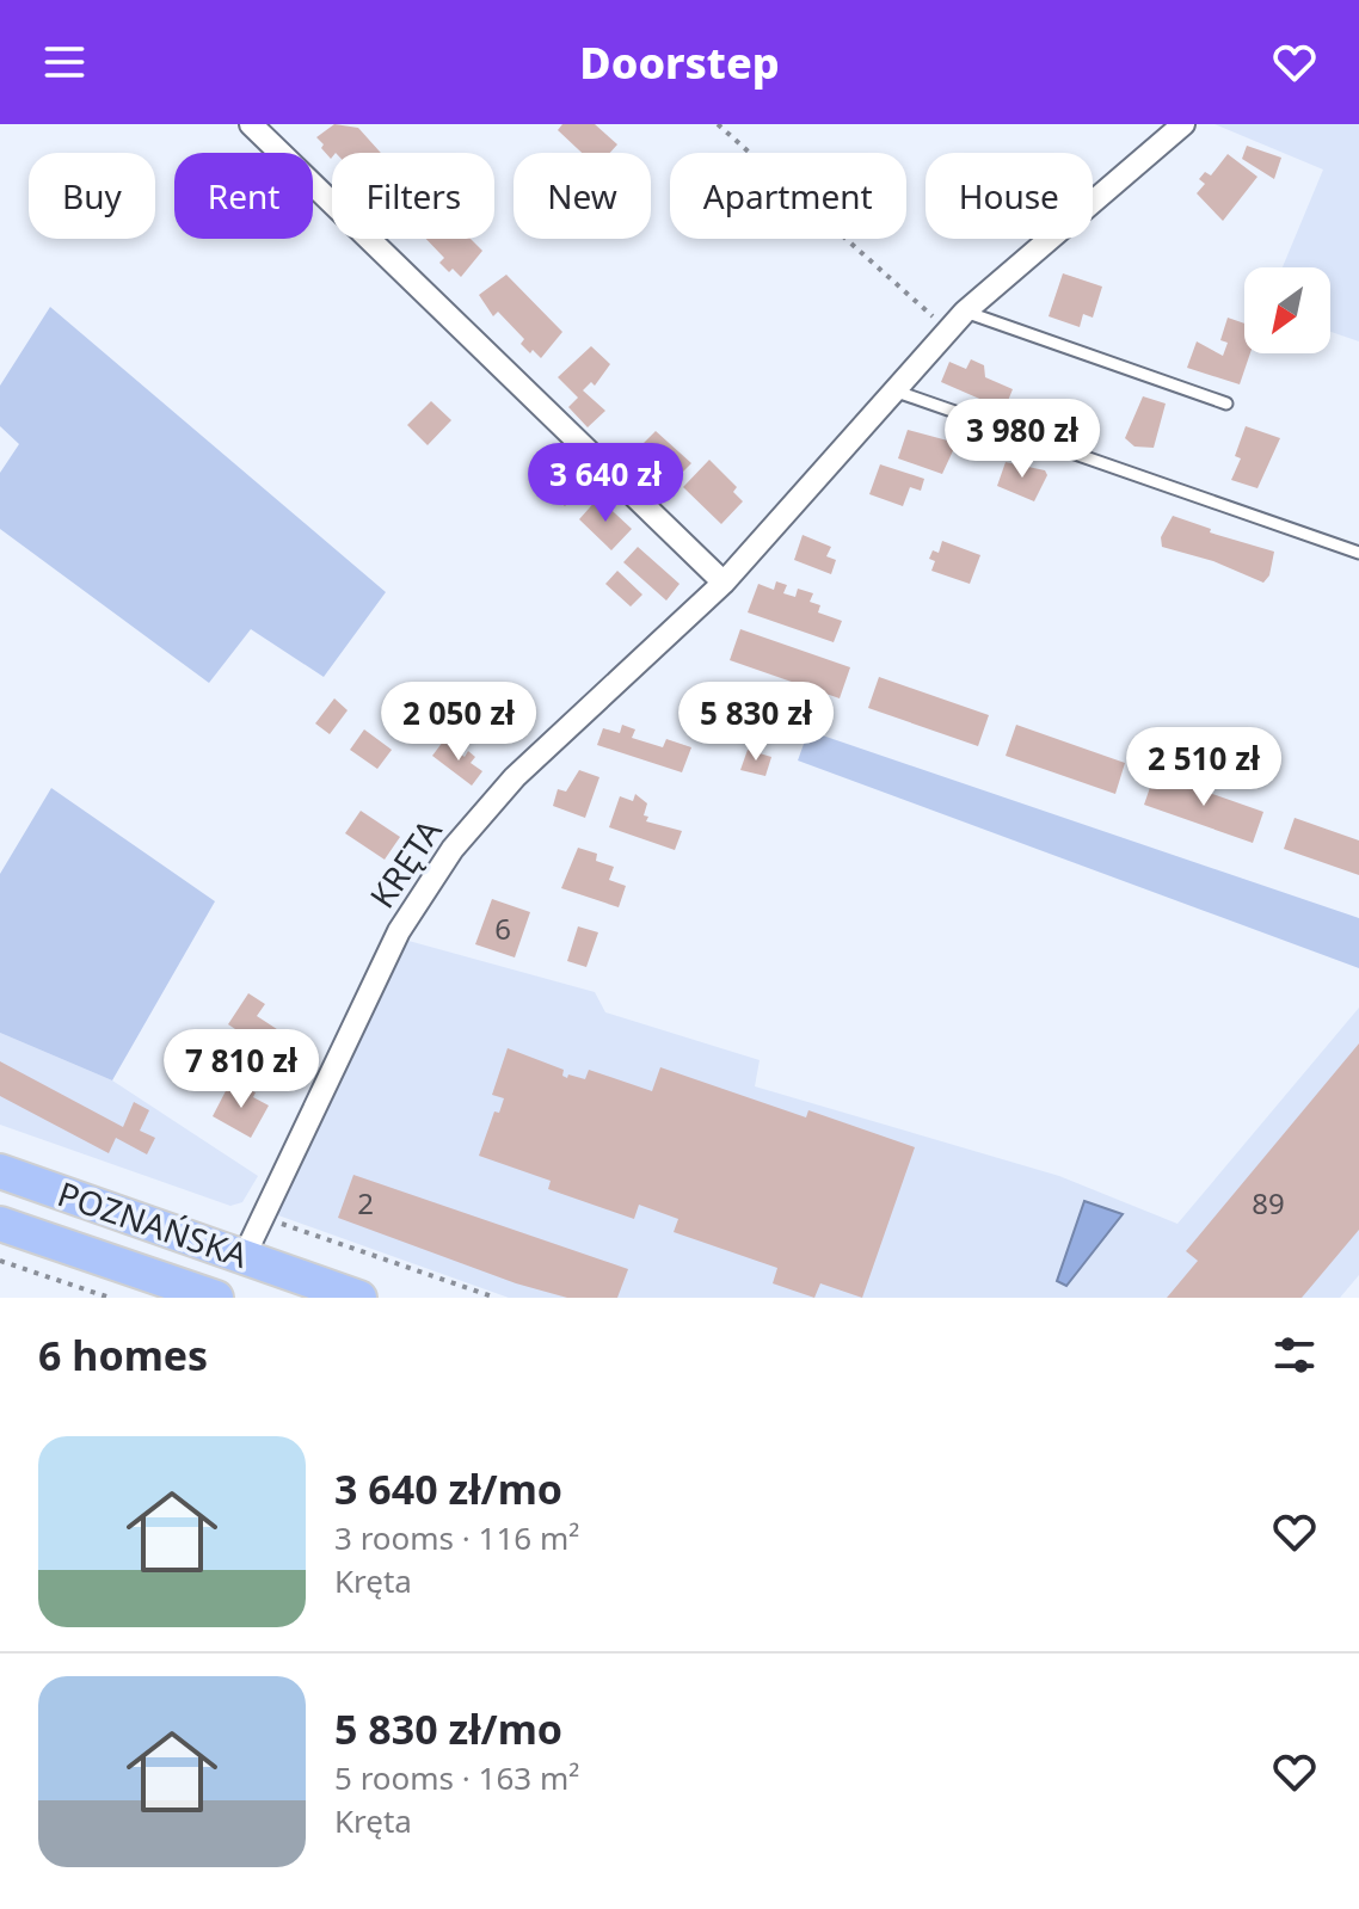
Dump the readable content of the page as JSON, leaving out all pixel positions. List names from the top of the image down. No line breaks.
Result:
{"streets":{"main road":["POZNAŃSKA"],"street":["KRĘTA"]},"crossings":[["KRĘTA","POZNAŃSKA"]],"house_numbers":["6","2","89"],"north":"bottom left","page":{"header":"Doorstep","chip":["Buy","Rent","Filters","New","Apartment","House"],"price":["3 980 zł","3 640 zł","2 050 zł","5 830 zł","2 510 zł","7 810 zł"],"heading":"6 homes","list":[{"name":"3 640 zł/mo","note":"3 rooms · 116 m² · Kręta"},{"name":"5 830 zł/mo","note":"5 rooms · 163 m² · Kręta"}]}}
